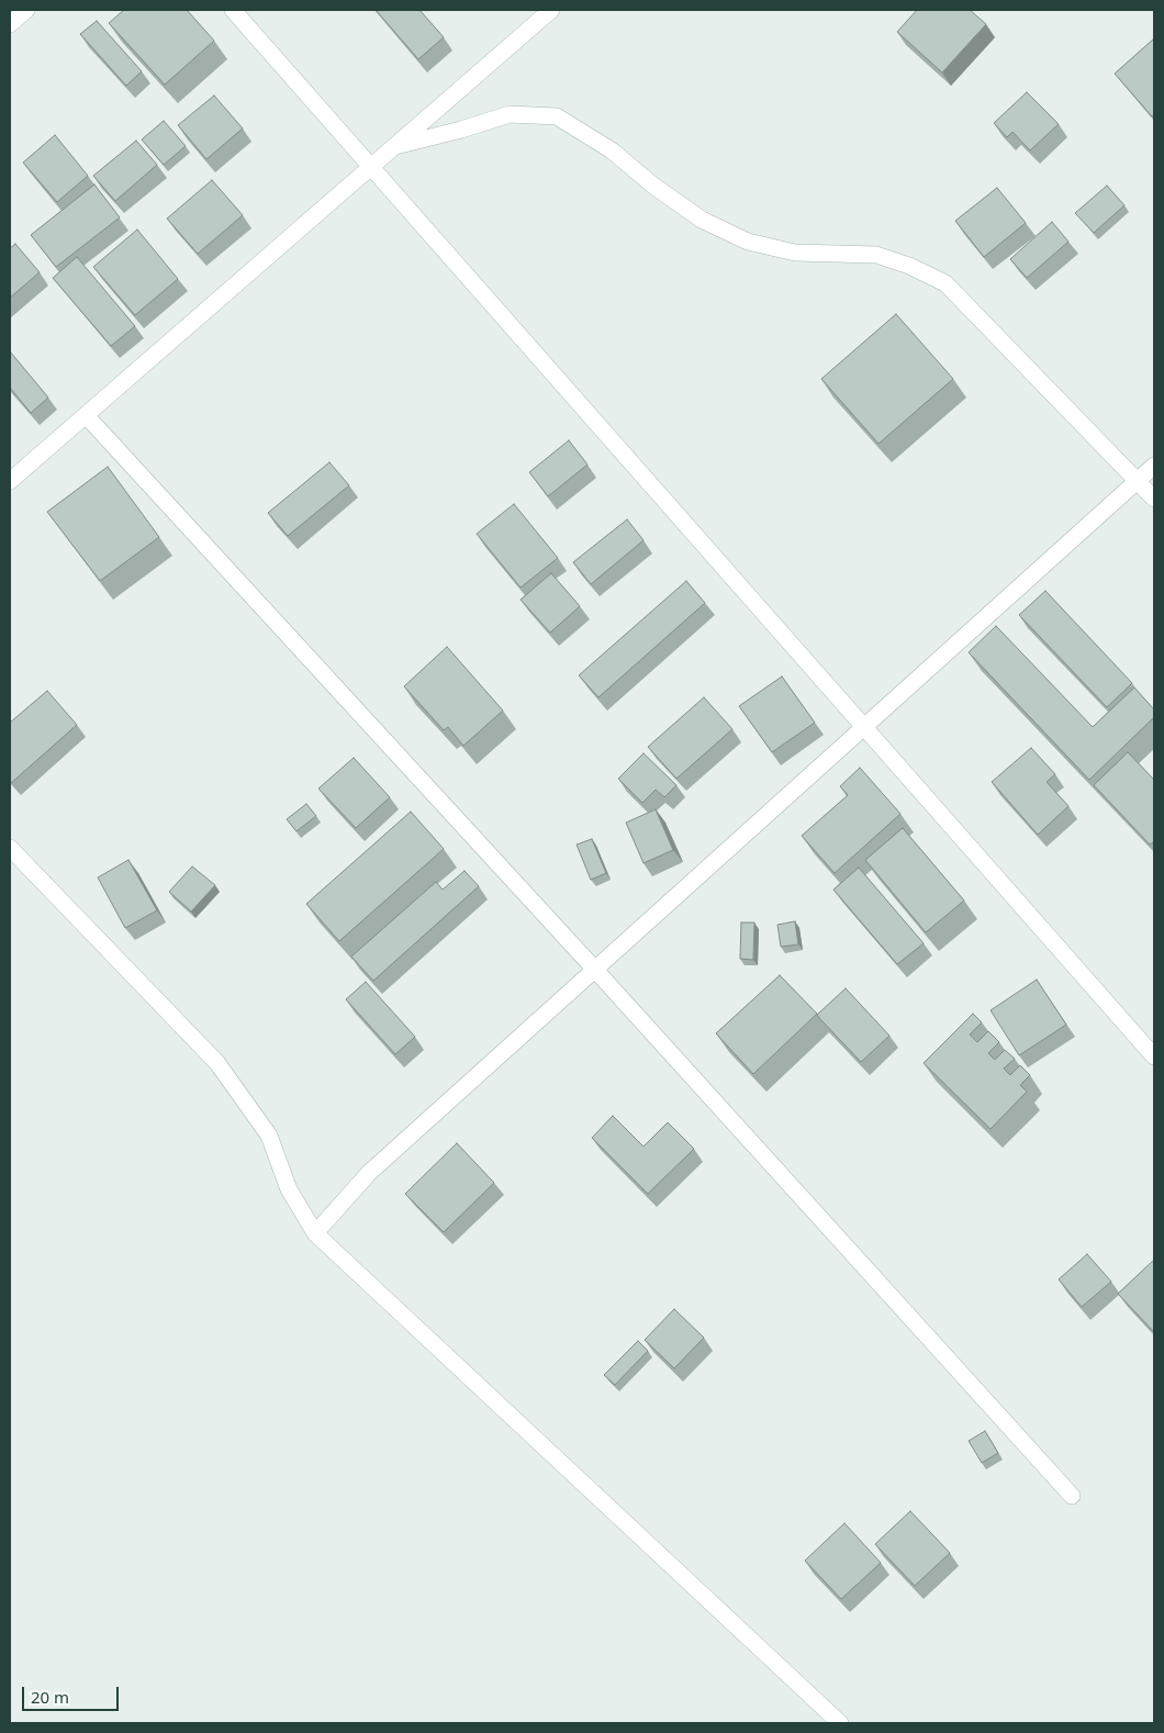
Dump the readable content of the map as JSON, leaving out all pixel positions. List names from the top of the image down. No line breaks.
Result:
{"scale_bar":"20 m"}
